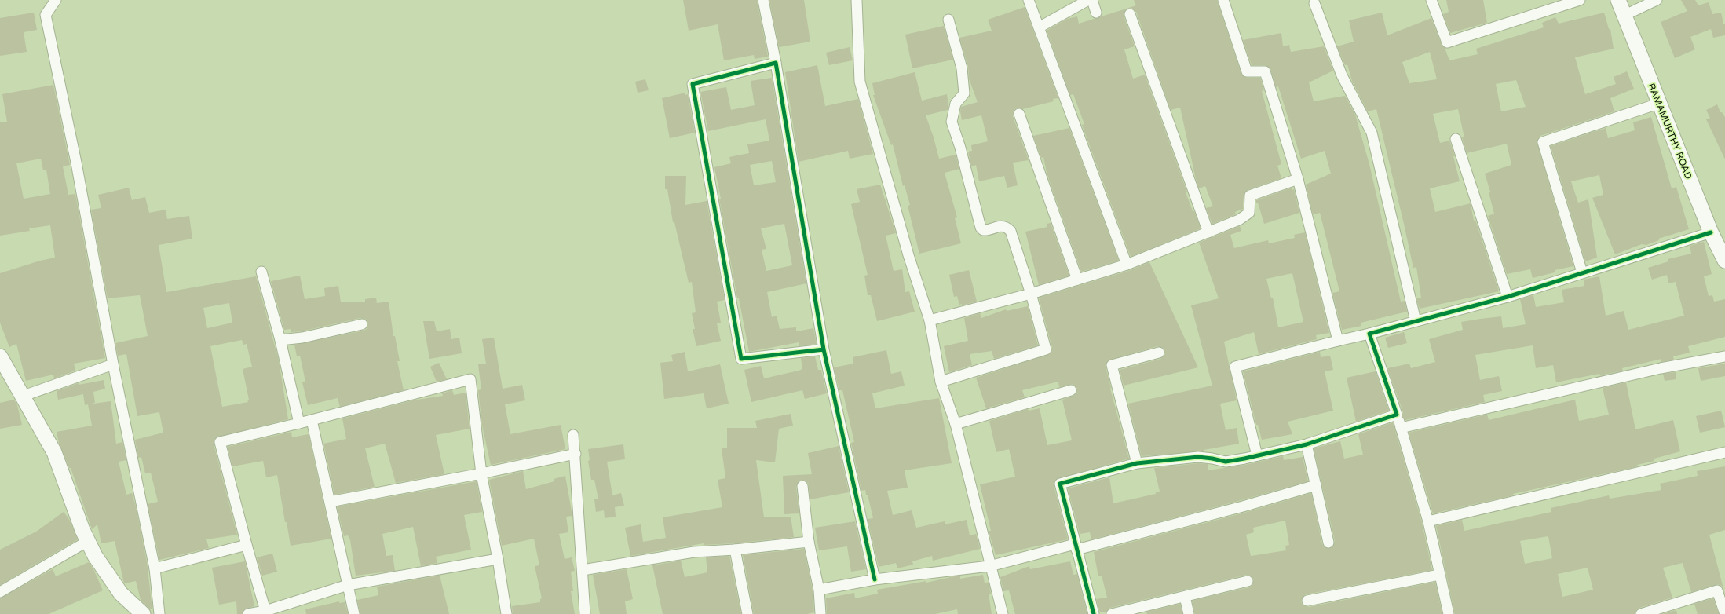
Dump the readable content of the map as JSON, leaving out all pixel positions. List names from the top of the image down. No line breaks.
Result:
{"streets":{"street":["RAMAMURTHY ROAD"]}}
